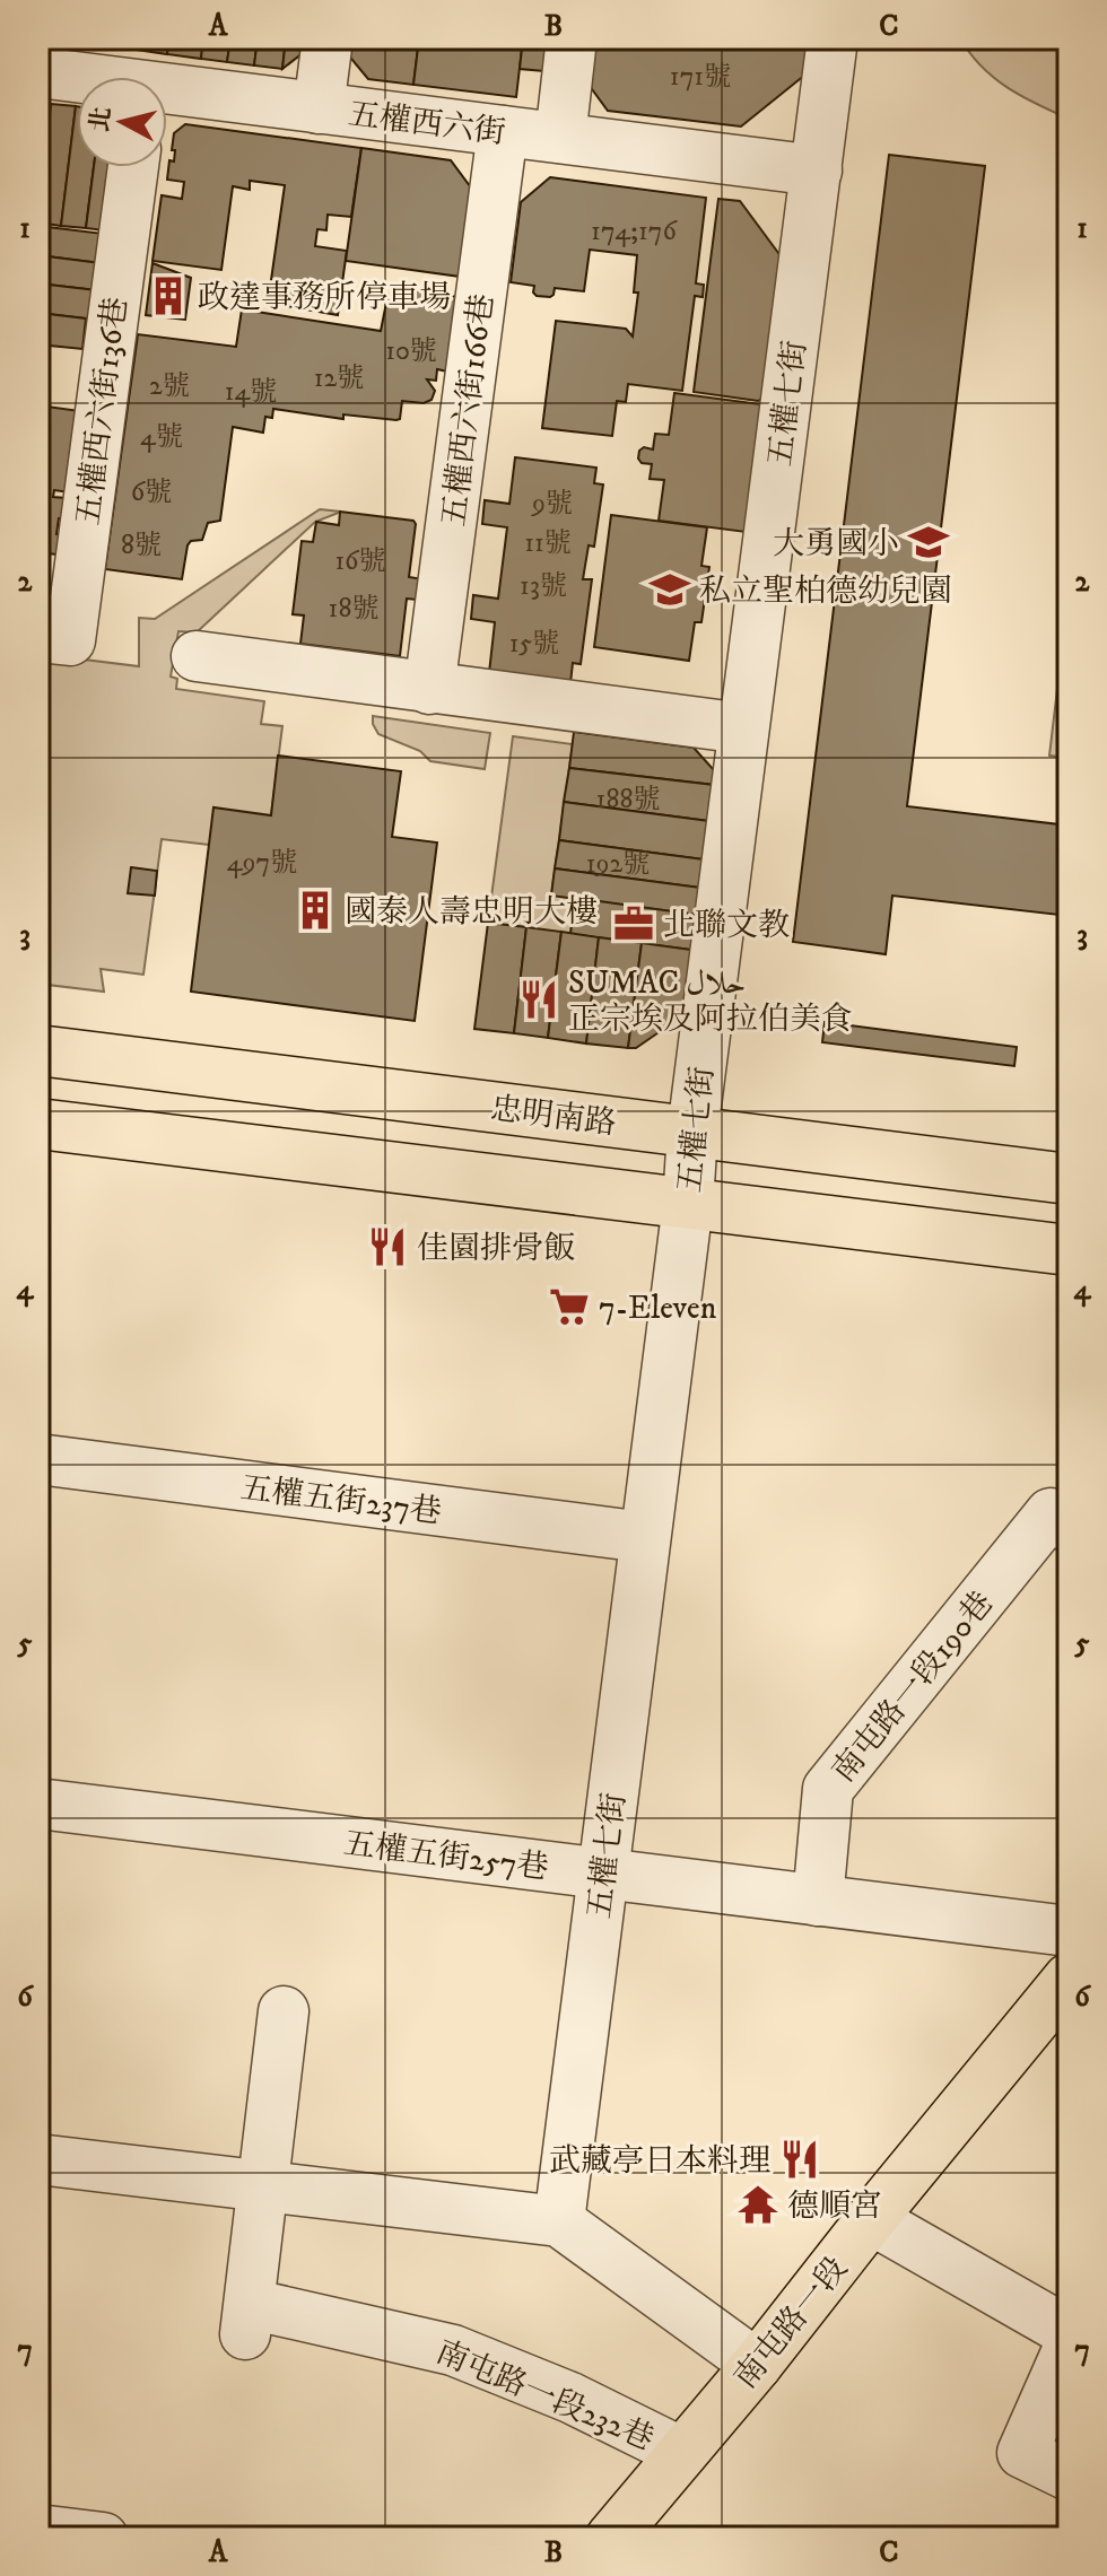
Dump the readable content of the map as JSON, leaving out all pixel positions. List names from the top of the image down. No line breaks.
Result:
{"streets":{"main road":["忠明南路","南屯路一段"],"street":["五權西六街","五權七街","五權西六街166巷","五權西六街136巷","五權五街237巷","南屯路一段190巷","五權五街257巷","南屯路一段232巷"]},"crossings":[["五權西六街","五權七街"],["五權西六街","五權西六街166巷"],["五權七街","忠明南路"],["五權七街","五權五街237巷"],["五權七街","五權五街257巷"],["南屯路一段190巷","五權五街257巷"],["南屯路一段","南屯路一段232巷"]],"places":{"building":["政達事務所停車場","國泰人壽忠明大樓"],"school or university":["大勇國小","私立聖柏德幼兒園"],"office":["北聯文教"],"restaurant":["SUMAC حلال 正宗埃及阿拉伯美食","佳園排骨飯","武藏亭日本料理"],"supermarket":["7-Eleven"],"temple":["德順宮"]},"house_numbers":["171號","174;176","10號","12號","2號","14號","4號","6號","9號","11號","8號","16號","13號","18號","15號","188號","497號","192號"],"north":"left","grid":{"columns":["A","B","C"],"rows":["1","2","3","4","5","6","7"]}}
